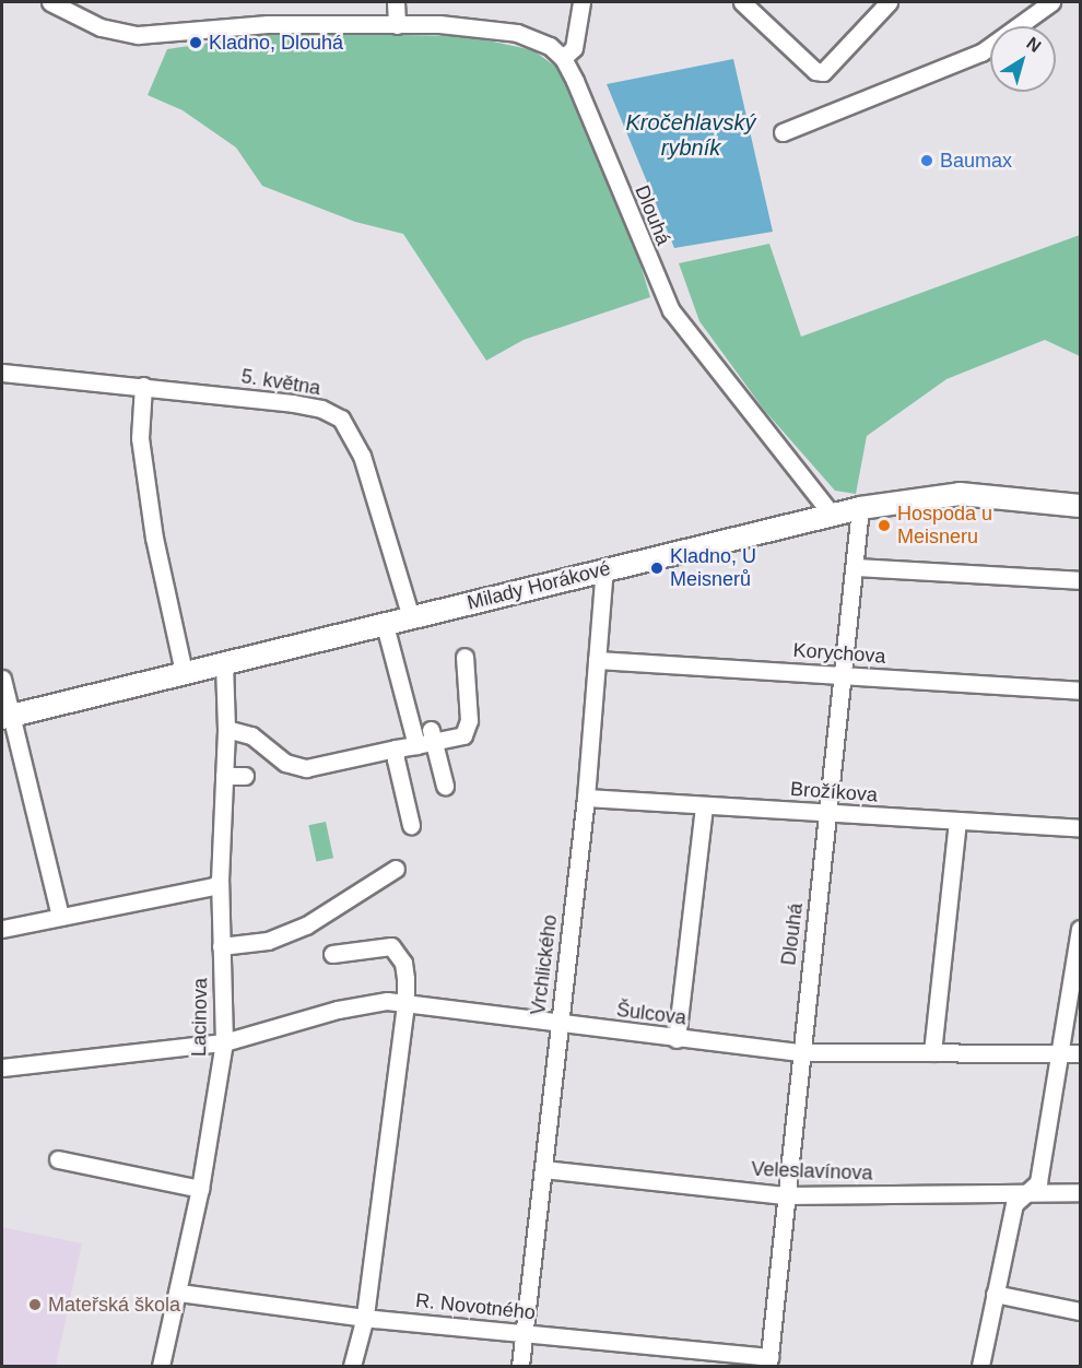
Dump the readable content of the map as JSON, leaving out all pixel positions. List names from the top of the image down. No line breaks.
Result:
{"streets":{"main road":["Milady Horákové"],"street":["Dlouhá","5. května","Korychova","Brožíkova","Vrchlického","Šulcova","Lacinova","Veleslavínova","R. Novotného"]},"crossings":[["Dlouhá","Milady Horákové"],["Dlouhá","Korychova"],["Dlouhá","Brožíkova"],["Dlouhá","Šulcova"],["Dlouhá","Veleslavínova"],["Dlouhá","R. Novotného"],["5. května","Milady Horákové"],["Milady Horákové","Vrchlického"],["Milady Horákové","Lacinova"],["Korychova","Vrchlického"],["Brožíkova","Vrchlického"],["Vrchlického","Šulcova"],["Vrchlického","Veleslavínova"],["Vrchlického","R. Novotného"],["Šulcova","Lacinova"],["Lacinova","R. Novotného"]],"water":["Kročehlavský rybník"],"places":["Kladno, Dlouhá","Baumax","Hospoda u Meisneru","Kladno, U Meisnerů","Mateřská škola"],"north":"top right"}
